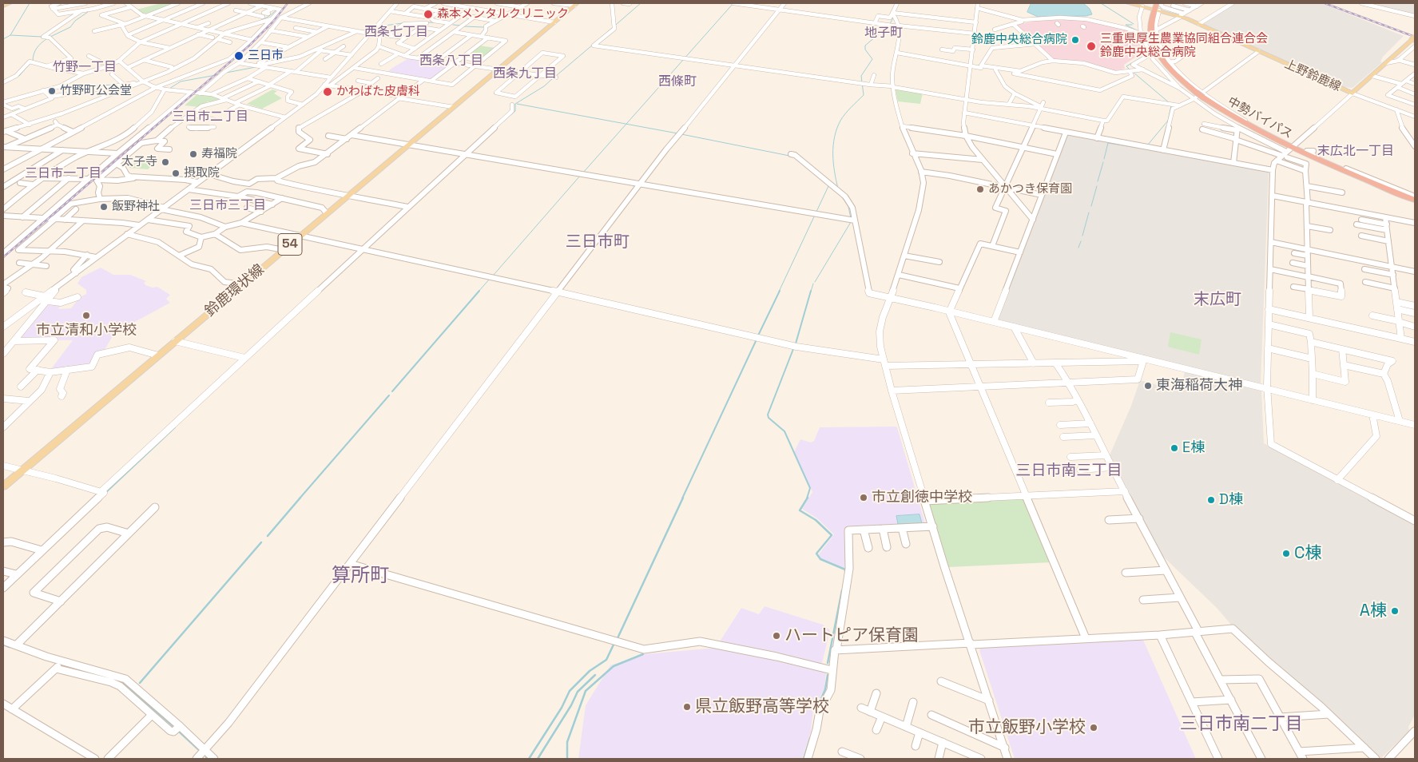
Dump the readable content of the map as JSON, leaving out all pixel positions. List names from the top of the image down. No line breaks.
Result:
{"streets":{"highway":["中勢バイパス"],"main road":["上野鈴鹿線","54","鈴鹿環状線"]},"crossings":[["上野鈴鹿線","中勢バイパス"]],"districts":["西条七丁目","地子町","西条八丁目","竹野一丁目","西条九丁目","西條町","三日市二丁目","末広北一丁目","三日市一丁目","三日市三丁目","三日市町","末広町","三日市南三丁目","算所町","三日市南二丁目"],"places":["森本メンタルクリニック","鈴鹿中央総合病院","三重県厚生農業協同組合連合会 鈴鹿中央総合病院","三日市","竹野町公会堂","かわばた皮膚科","寿福院","太子寺","摂取院","あかつき保育園","飯野神社","市立清和小学校","東海稲荷大神","E棟","市立創徳中学校","D棟","C棟","A棟","ハートピア保育園","県立飯野高等学校","市立飯野小学校"]}
